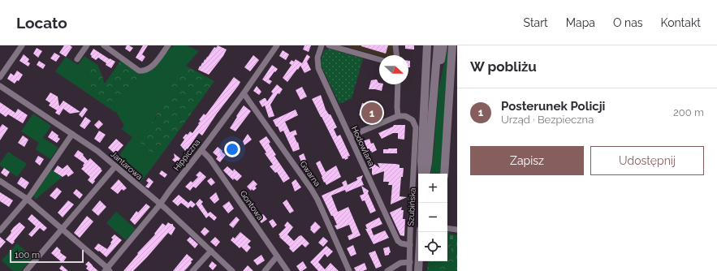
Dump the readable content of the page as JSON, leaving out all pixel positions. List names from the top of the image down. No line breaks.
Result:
{"streets":{"main road":["Szubińska"],"street":["Hodowlana","Hippiczna","Jantarowa","Gwarna","Gontowa"]},"crossings":[["Hodowlana","Szubińska"],["Hippiczna","Jantarowa"],["Hippiczna","Gwarna"],["Hippiczna","Gontowa"]],"scale_bar":"100 m","north":"right","page":{"header":"Locato","nav":["Start","Mapa","O nas","Kontakt"],"heading":"W pobliżu","list":[{"mark":"1","name":"Posterunek Policji","note":"Urząd · Bezpieczna","value":"200 m"}],"pins":"1","buttons":["Zapisz","Udostępnij"],"map_buttons":["+","−"],"scale":"100 m"}}
